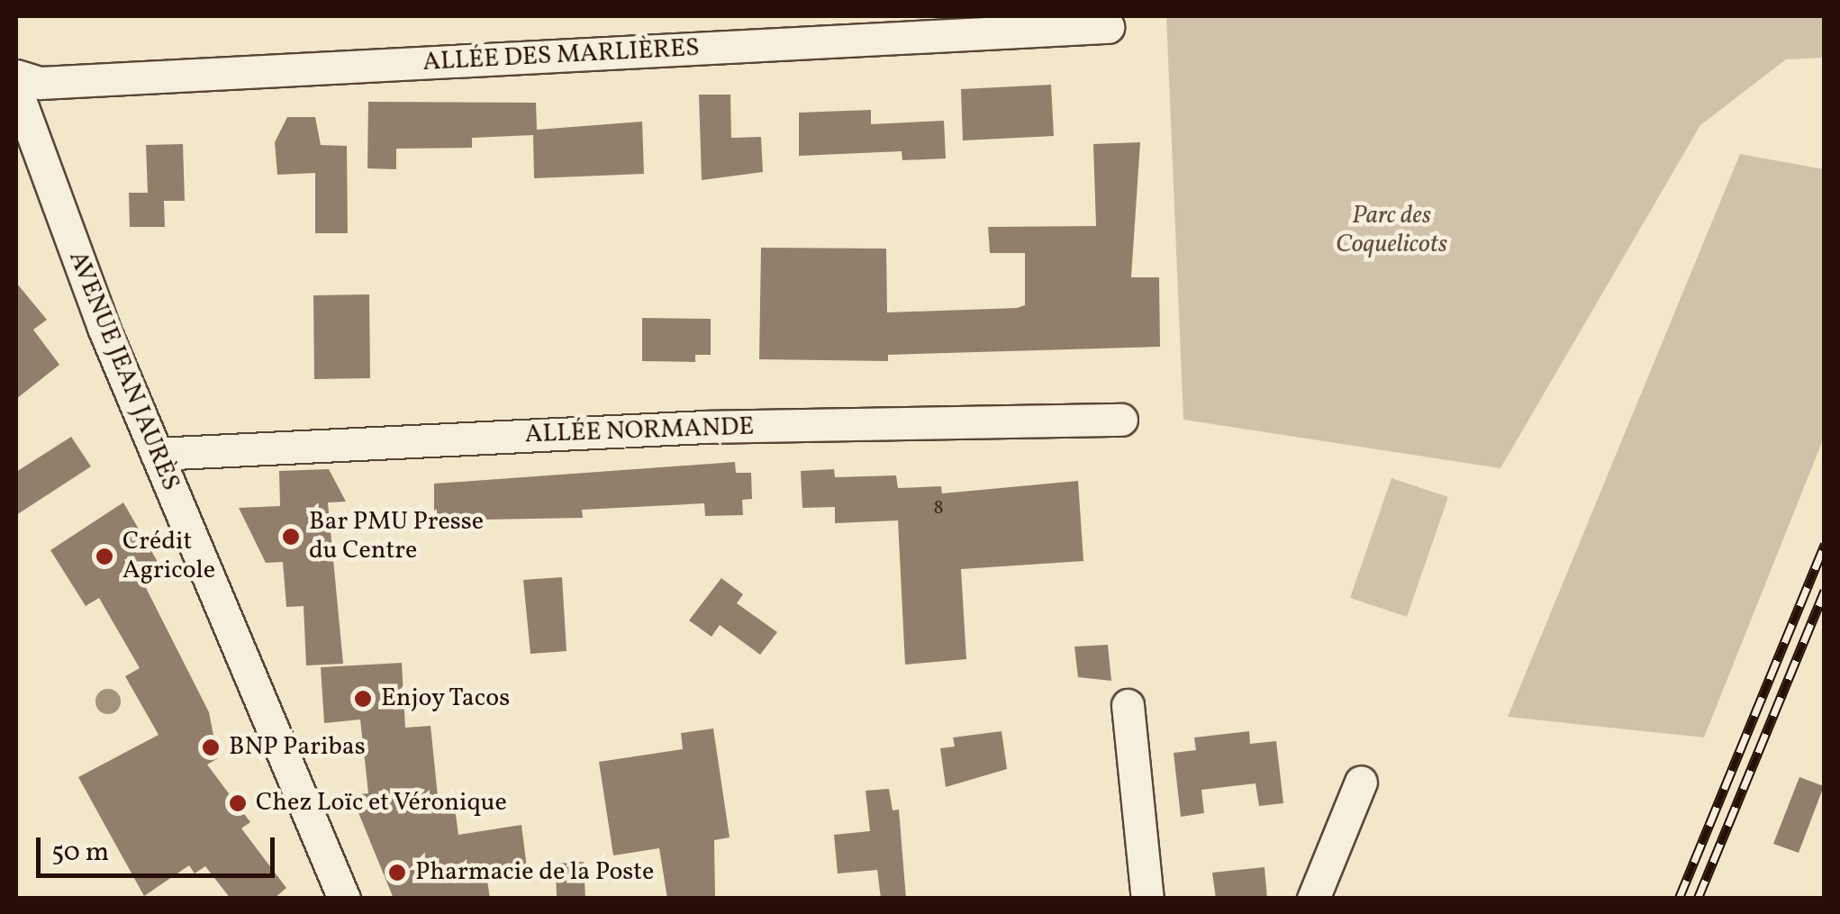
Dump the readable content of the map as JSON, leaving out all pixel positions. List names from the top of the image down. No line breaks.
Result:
{"streets":{"street":["ALLÉE DES MARLIÈRES","AVENUE JEAN JAURÈS","ALLÉE NORMANDE"]},"crossings":[["AVENUE JEAN JAURÈS","ALLÉE NORMANDE"]],"parks":["Parc des Coquelicots"],"places":["Bar PMU Presse du Centre","Crédit Agricole","Enjoy Tacos","BNP Paribas","Chez Loïc et Véronique","Pharmacie de la Poste"],"house_numbers":["8"],"scale_bar":"50 m"}
